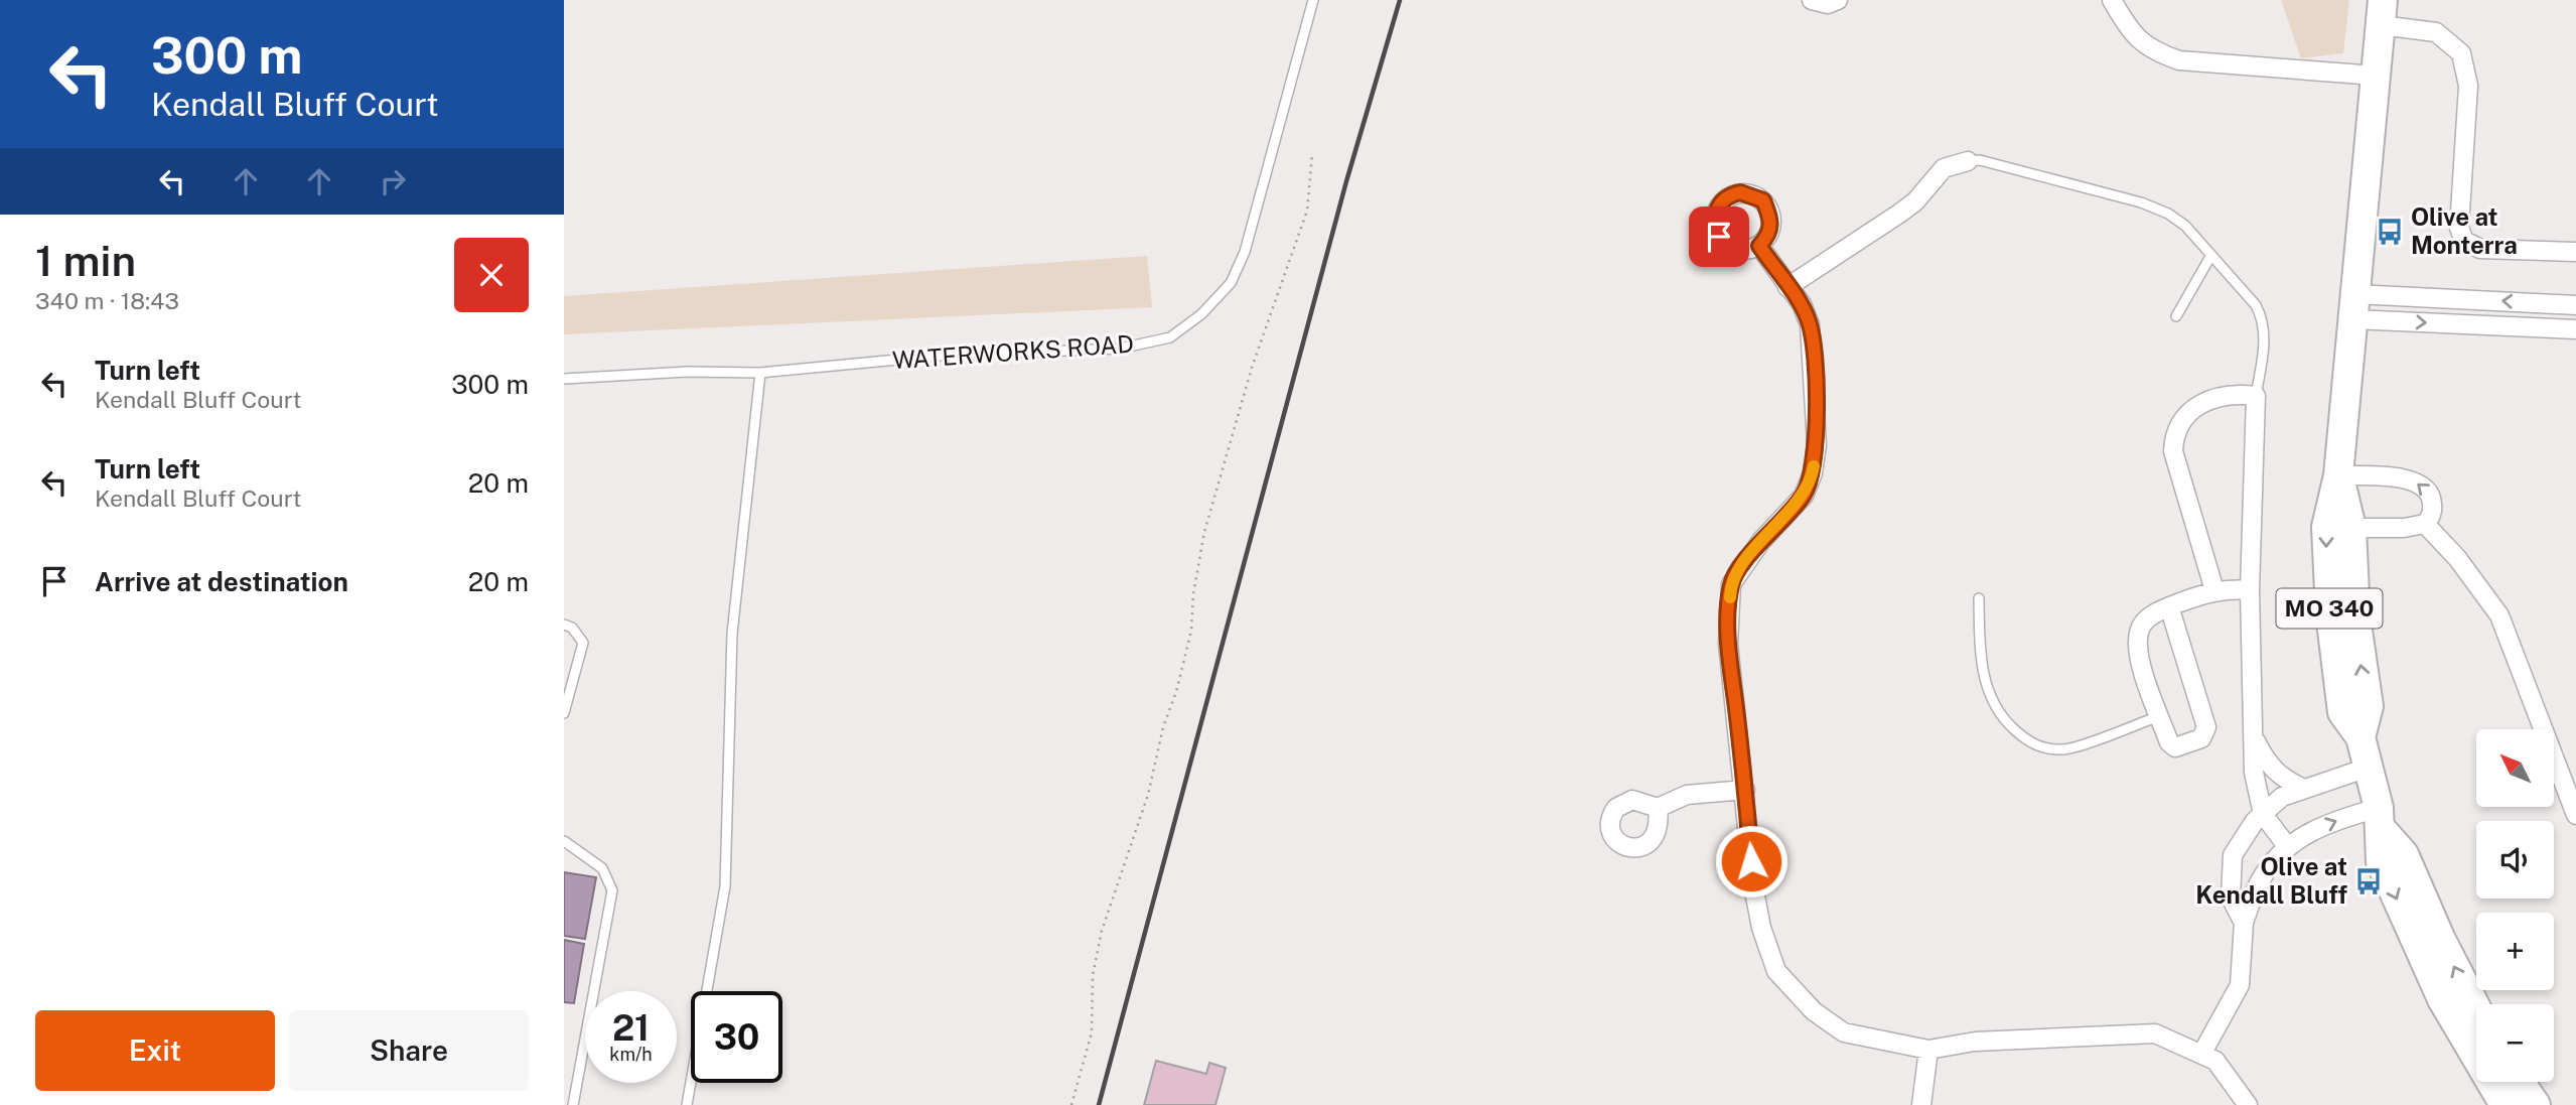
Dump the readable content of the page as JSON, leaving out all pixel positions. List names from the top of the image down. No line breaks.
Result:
{"streets":{"main road":["MO 340"],"lane":["WATERWORKS ROAD"]},"places":{"bus stop":["Olive at Monterra","Olive at Kendall Bluff"]},"north":"top left","page":{"turn":["300 m","Kendall Bluff Court"],"heading":["1 min","340 m · 18:43"],"list":[{"name":"Turn left","note":"Kendall Bluff Court","value":"300 m"},{"name":"Turn left","note":"Kendall Bluff Court","value":"20 m"},{"name":"Arrive at destination","value":"20 m"}],"map_buttons":["+","−"],"speed":"21 km/h","limit":"30","buttons":["Exit","Share"]}}
